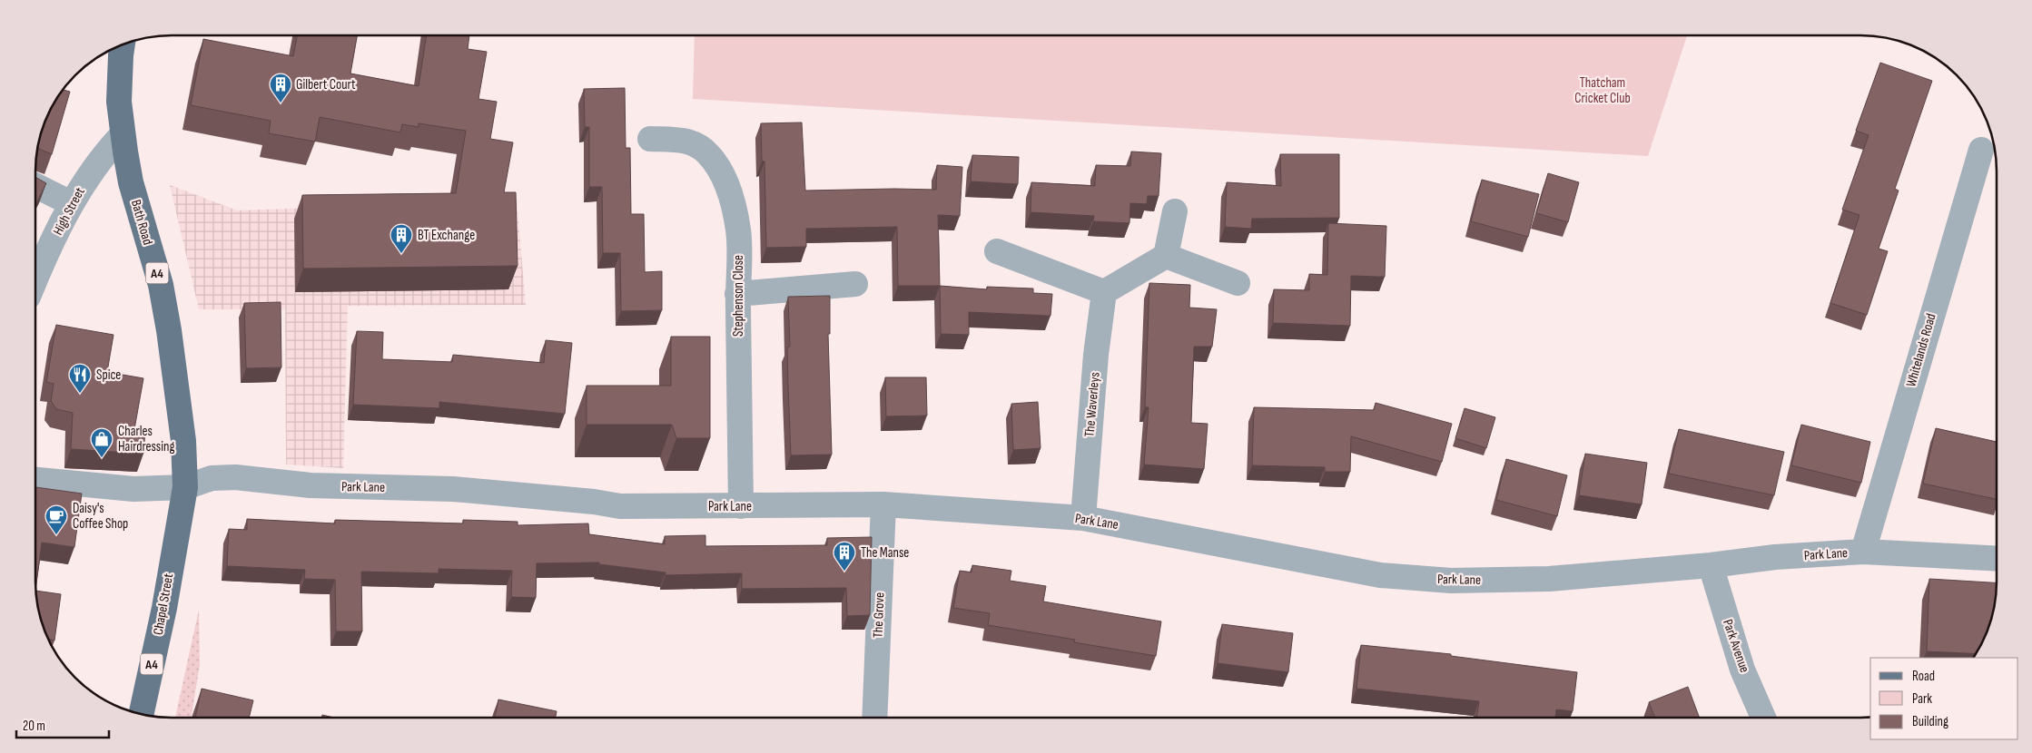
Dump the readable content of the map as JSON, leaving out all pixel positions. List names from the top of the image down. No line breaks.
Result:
{"streets":{"main road":["Bath Road","A4","Chapel Street"],"street":["High Street","Stephenson Close","Whitelands Road","The Waverleys","Park Lane","The Grove","Park Avenue"]},"crossings":[["High Street","Bath Road"],["Bath Road","Park Lane"],["Bath Road","Chapel Street"],["Stephenson Close","Park Lane"],["Whitelands Road","Park Lane"],["The Waverleys","Park Lane"],["Park Lane","Chapel Street"],["Park Lane","The Grove"],["Park Lane","Park Avenue"]],"parks":["Thatcham Cricket Club"],"places":{"building":["Gilbert Court","BT Exchange","The Manse"],"restaurant":["Spice"],"shop":["Charles Hairdressing"],"cafe":["Daisy's Coffee Shop"]},"legend":["Road","Park","Building"],"scale_bar":"20 m"}
